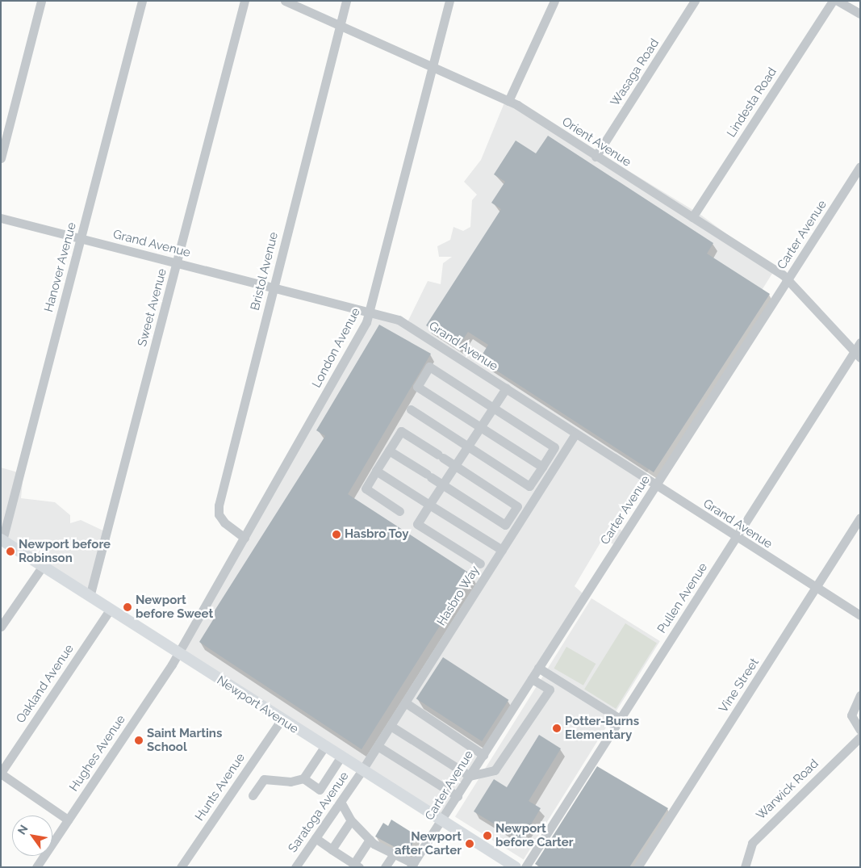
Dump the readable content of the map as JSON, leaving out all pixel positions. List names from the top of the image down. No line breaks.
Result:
{"streets":{"main road":["Newport Avenue"],"street":["Wasaga Road","Lindesta Road","Orient Avenue","Carter Avenue","Grand Avenue","Hanover Avenue","Bristol Avenue","Sweet Avenue","London Avenue","Hasbro Way","Pullen Avenue","Oakland Avenue","Vine Street","Hughes Avenue","Hunts Avenue","Warwick Road","Saratoga Avenue"]},"crossings":[["Wasaga Road","Orient Avenue"],["Lindesta Road","Orient Avenue"],["Orient Avenue","Carter Avenue"],["Orient Avenue","Bristol Avenue"],["Orient Avenue","London Avenue"],["Orient Avenue","Pullen Avenue"],["Carter Avenue","Grand Avenue"],["Carter Avenue","Newport Avenue"],["Grand Avenue","Hanover Avenue"],["Grand Avenue","Bristol Avenue"],["Grand Avenue","Sweet Avenue"],["Grand Avenue","London Avenue"],["Grand Avenue","Hasbro Way"],["Grand Avenue","Pullen Avenue"],["Grand Avenue","Vine Street"],["Hanover Avenue","Newport Avenue"],["Bristol Avenue","London Avenue"],["Sweet Avenue","Newport Avenue"],["London Avenue","Newport Avenue"],["London Avenue","Hughes Avenue"],["Hasbro Way","Newport Avenue"],["Hasbro Way","Saratoga Avenue"],["Oakland Avenue","Newport Avenue"],["Newport Avenue","Hughes Avenue"],["Newport Avenue","Hunts Avenue"],["Newport Avenue","Saratoga Avenue"]],"places":["Hasbro Toy","Newport before Robinson","Newport before Sweet","Potter-Burns Elementary","Saint Martins School","Newport before Carter","Newport after Carter"],"north":"top left"}
